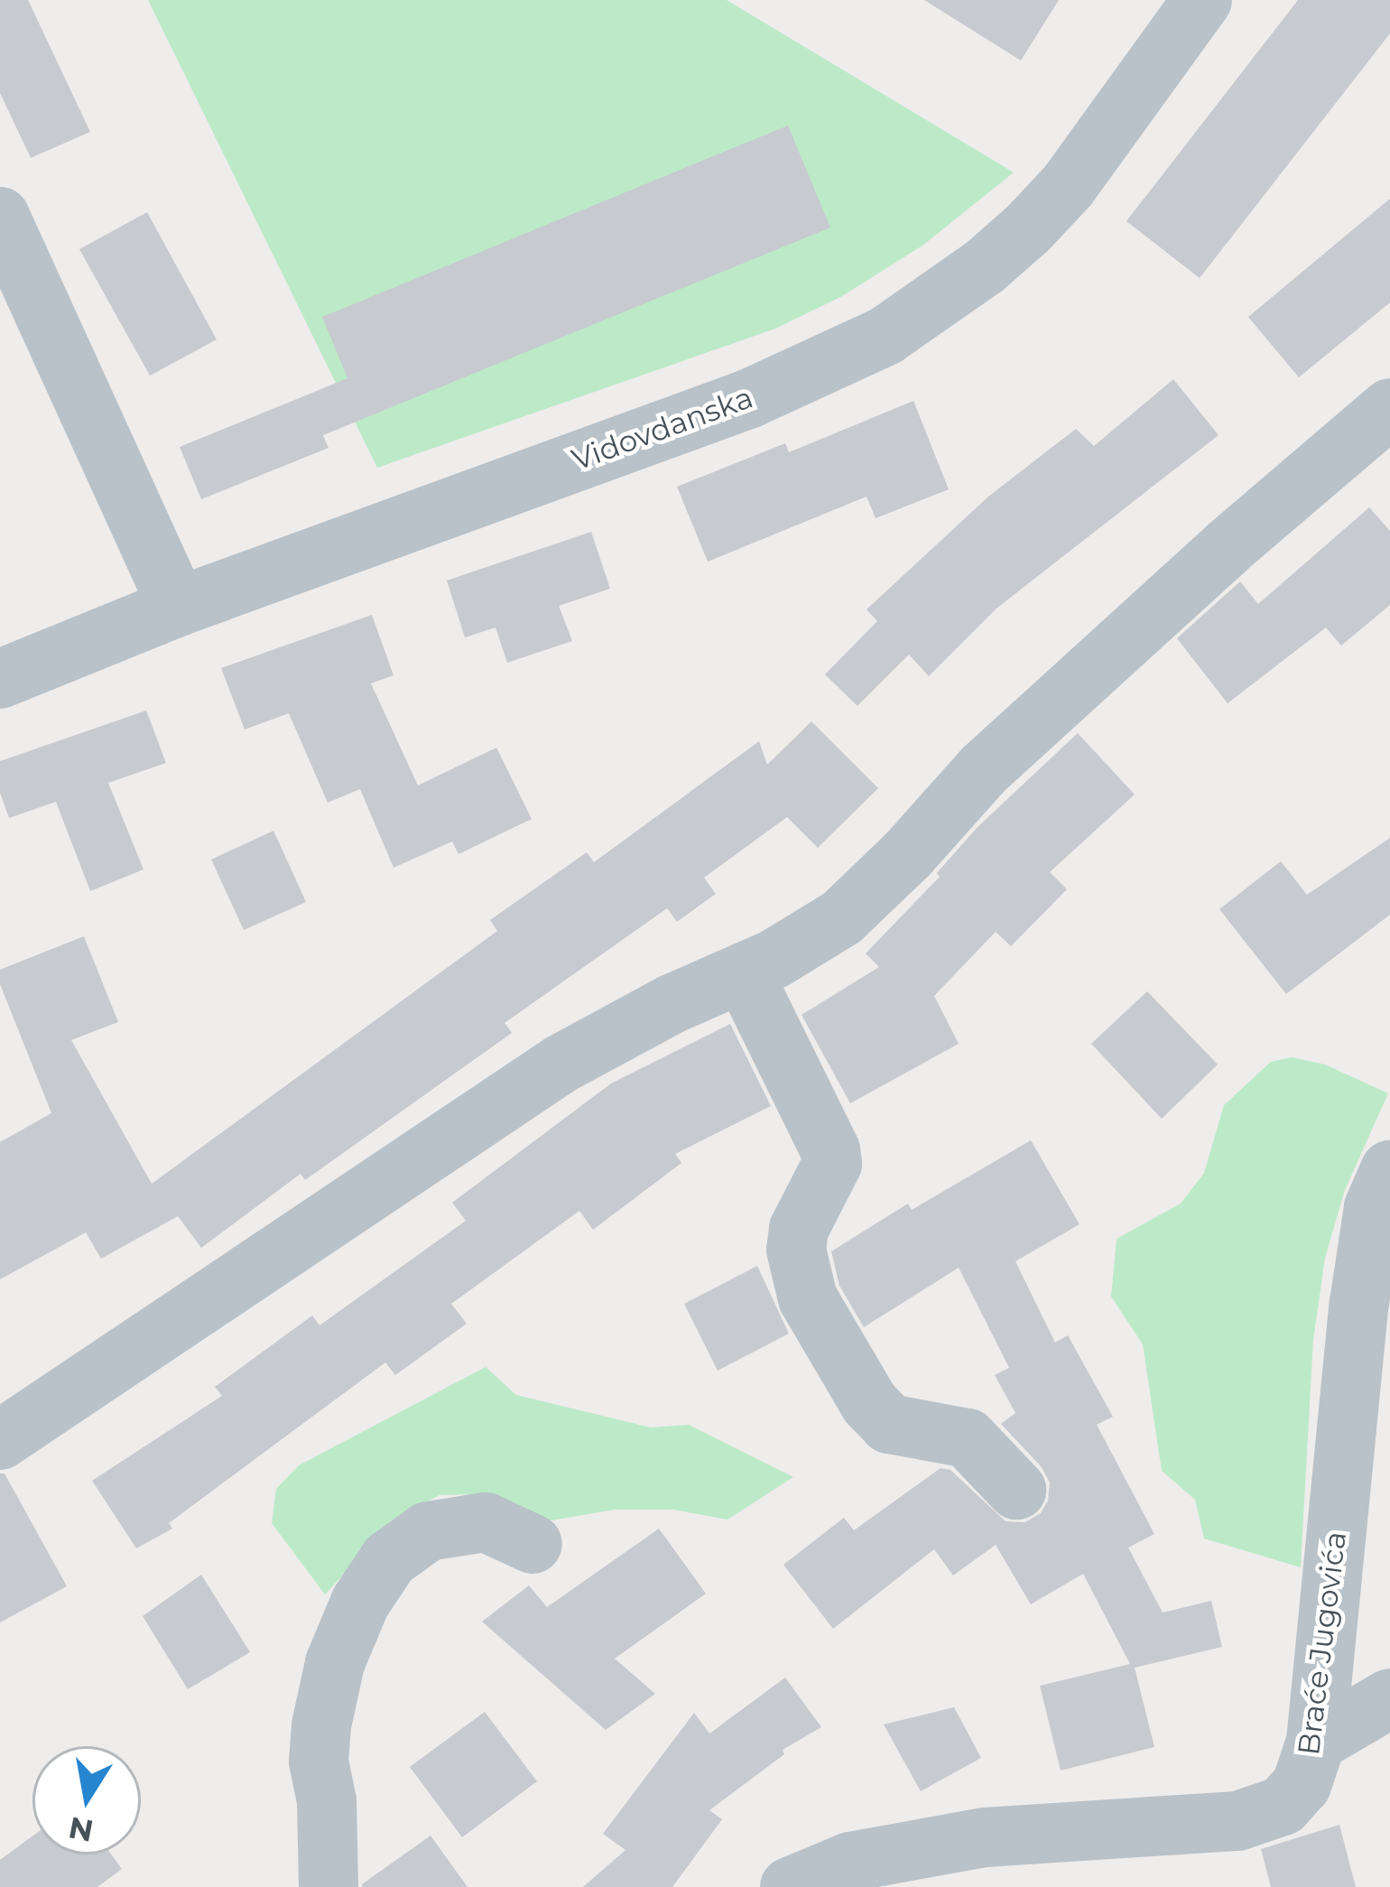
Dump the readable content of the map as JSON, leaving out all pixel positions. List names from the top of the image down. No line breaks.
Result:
{"streets":{"street":["Vidovdanska","Braće Jugovića"]},"north":"bottom"}
